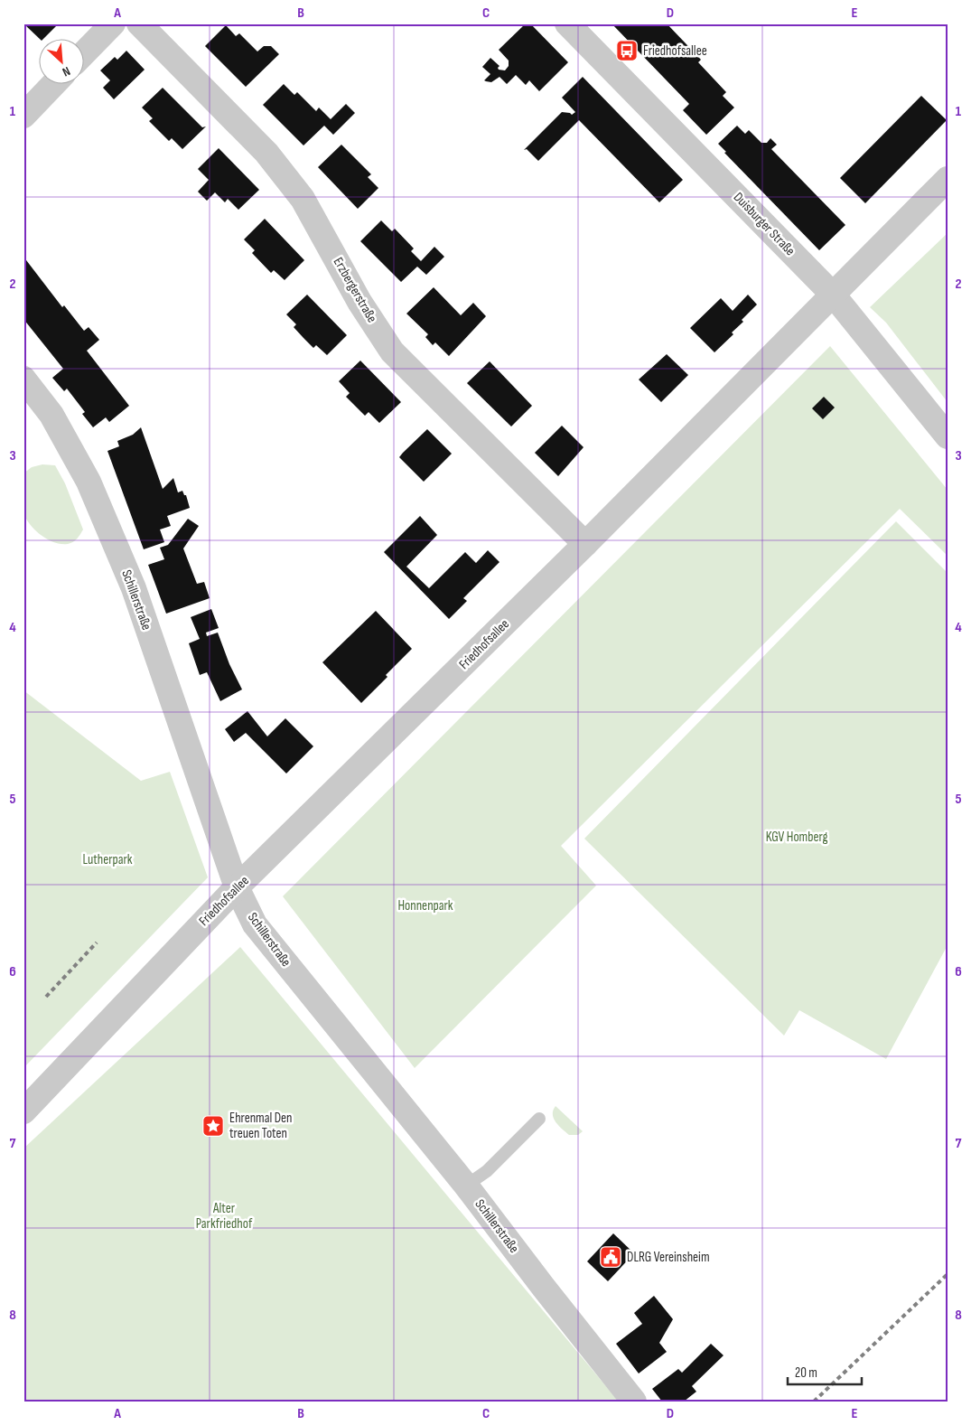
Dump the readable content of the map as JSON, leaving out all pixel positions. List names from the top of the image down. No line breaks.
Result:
{"streets":{"street":["Duisburger Straße","Erzbergerstraße","Schillerstraße","Friedhofsallee"]},"crossings":[["Duisburger Straße","Friedhofsallee"],["Erzbergerstraße","Friedhofsallee"],["Schillerstraße","Friedhofsallee"]],"parks":["KGV Homberg","Lutherpark","Honnenpark","Alter Parkfriedhof"],"places":{"bus stop":["Friedhofsallee"],"place":["Ehrenmal Den treuen Toten"],"public building":["DLRG Vereinsheim"]},"scale_bar":"20 m","north":"bottom right","grid":{"columns":["A","B","C","D","E"],"rows":["1","2","3","4","5","6","7","8"]}}
